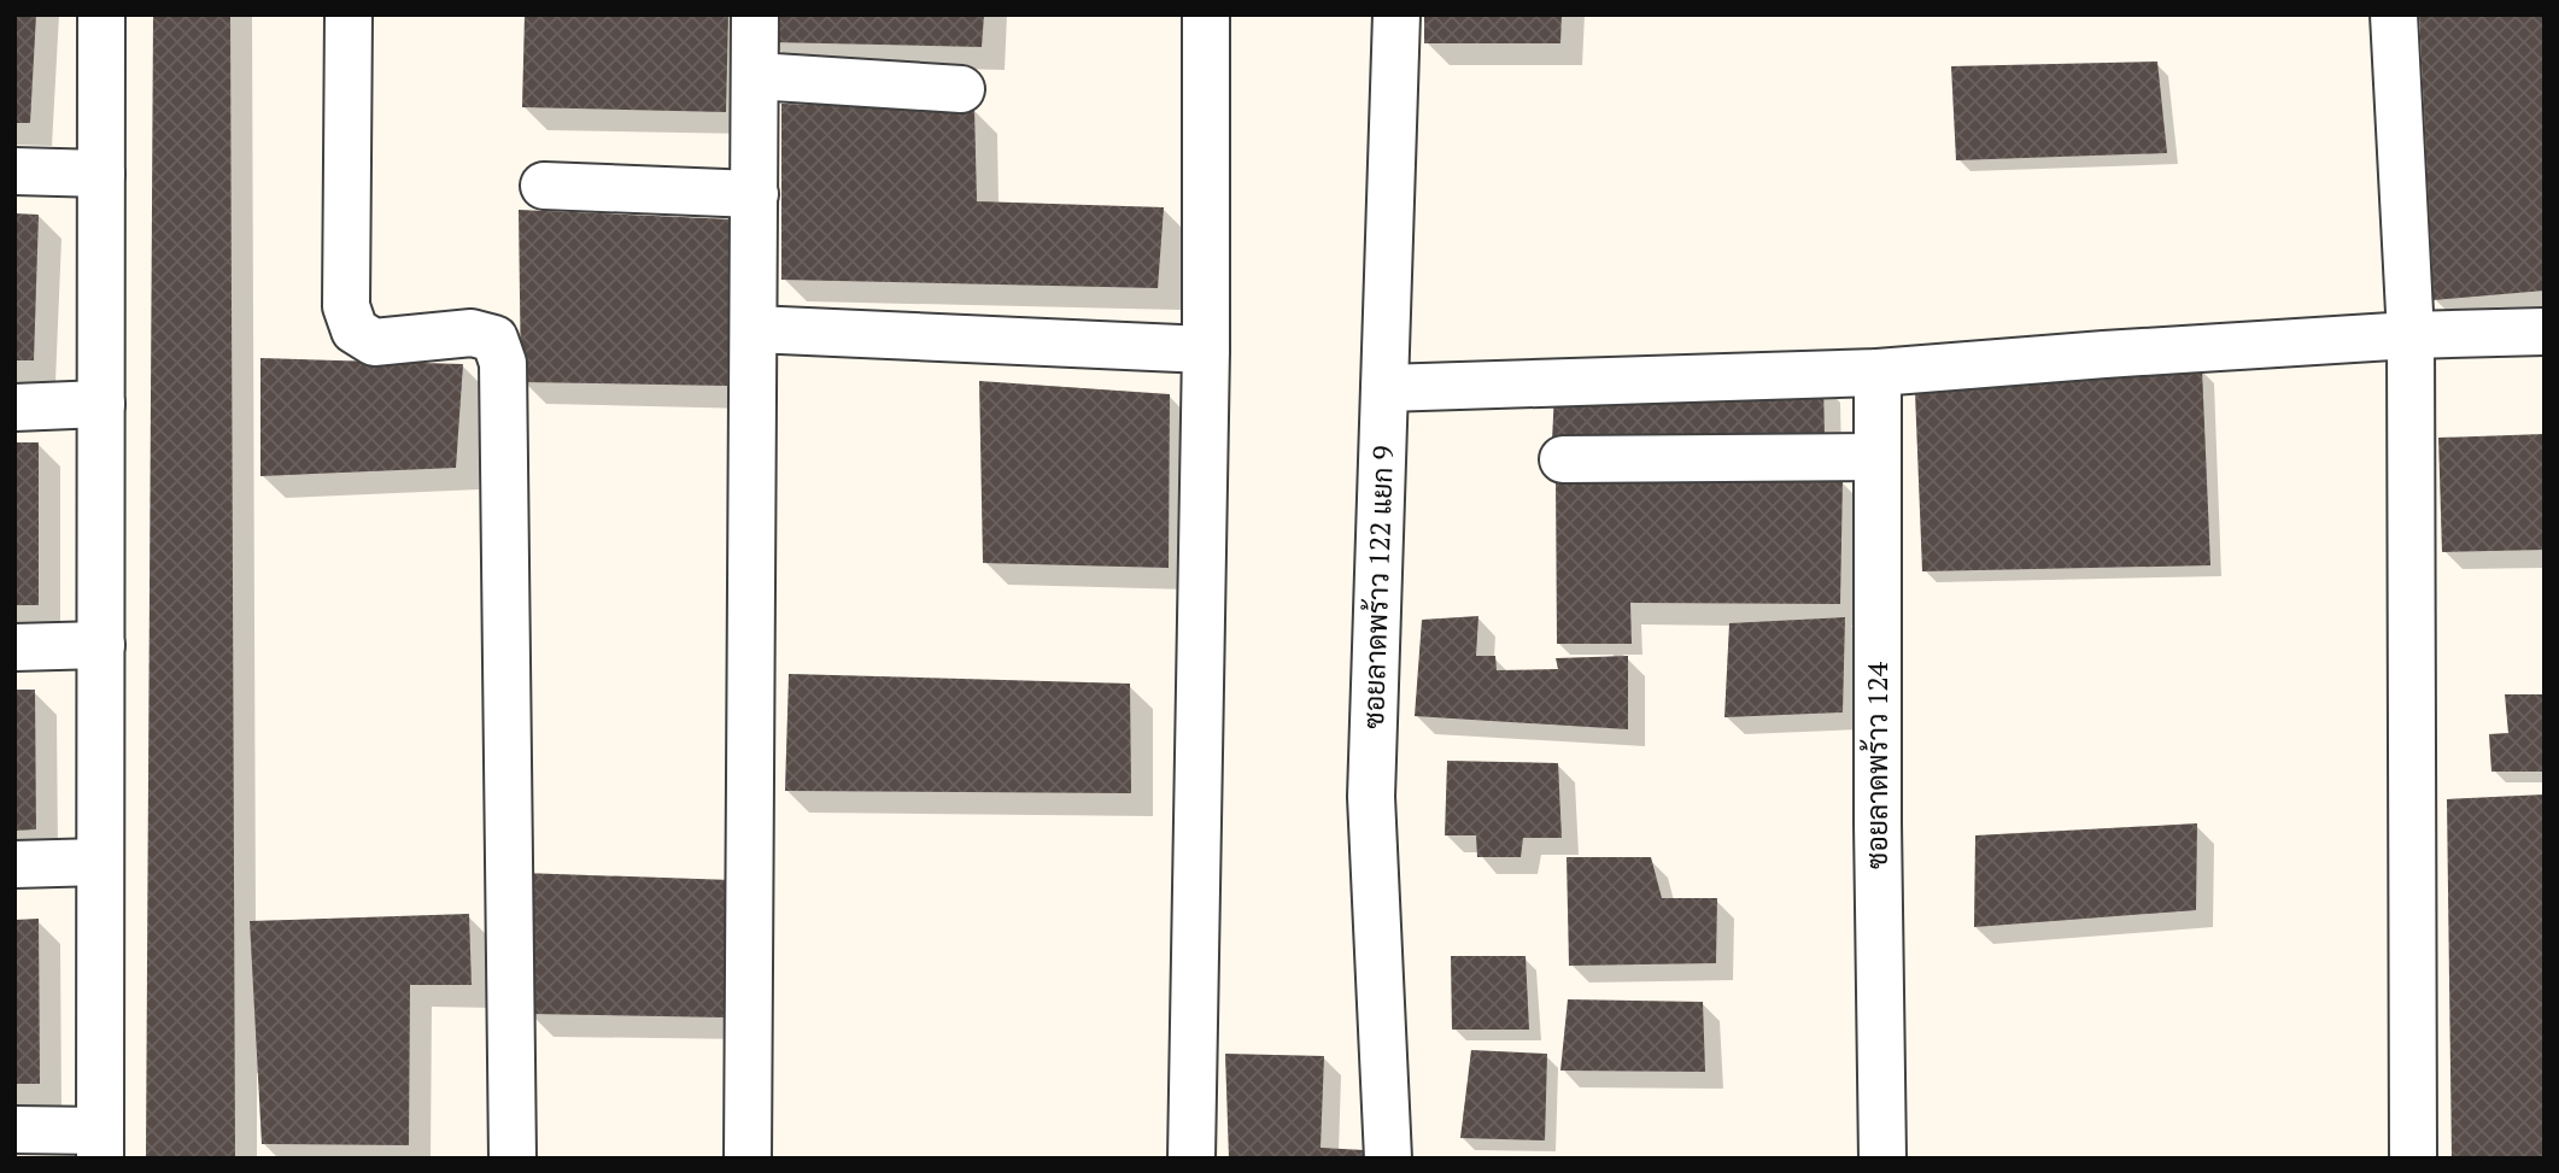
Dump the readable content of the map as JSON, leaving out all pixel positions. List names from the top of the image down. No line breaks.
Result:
{"streets":{"street":["ซอยลาดพร้าว 122 แยก 9","ซอยลาดพร้าว 124"]}}
